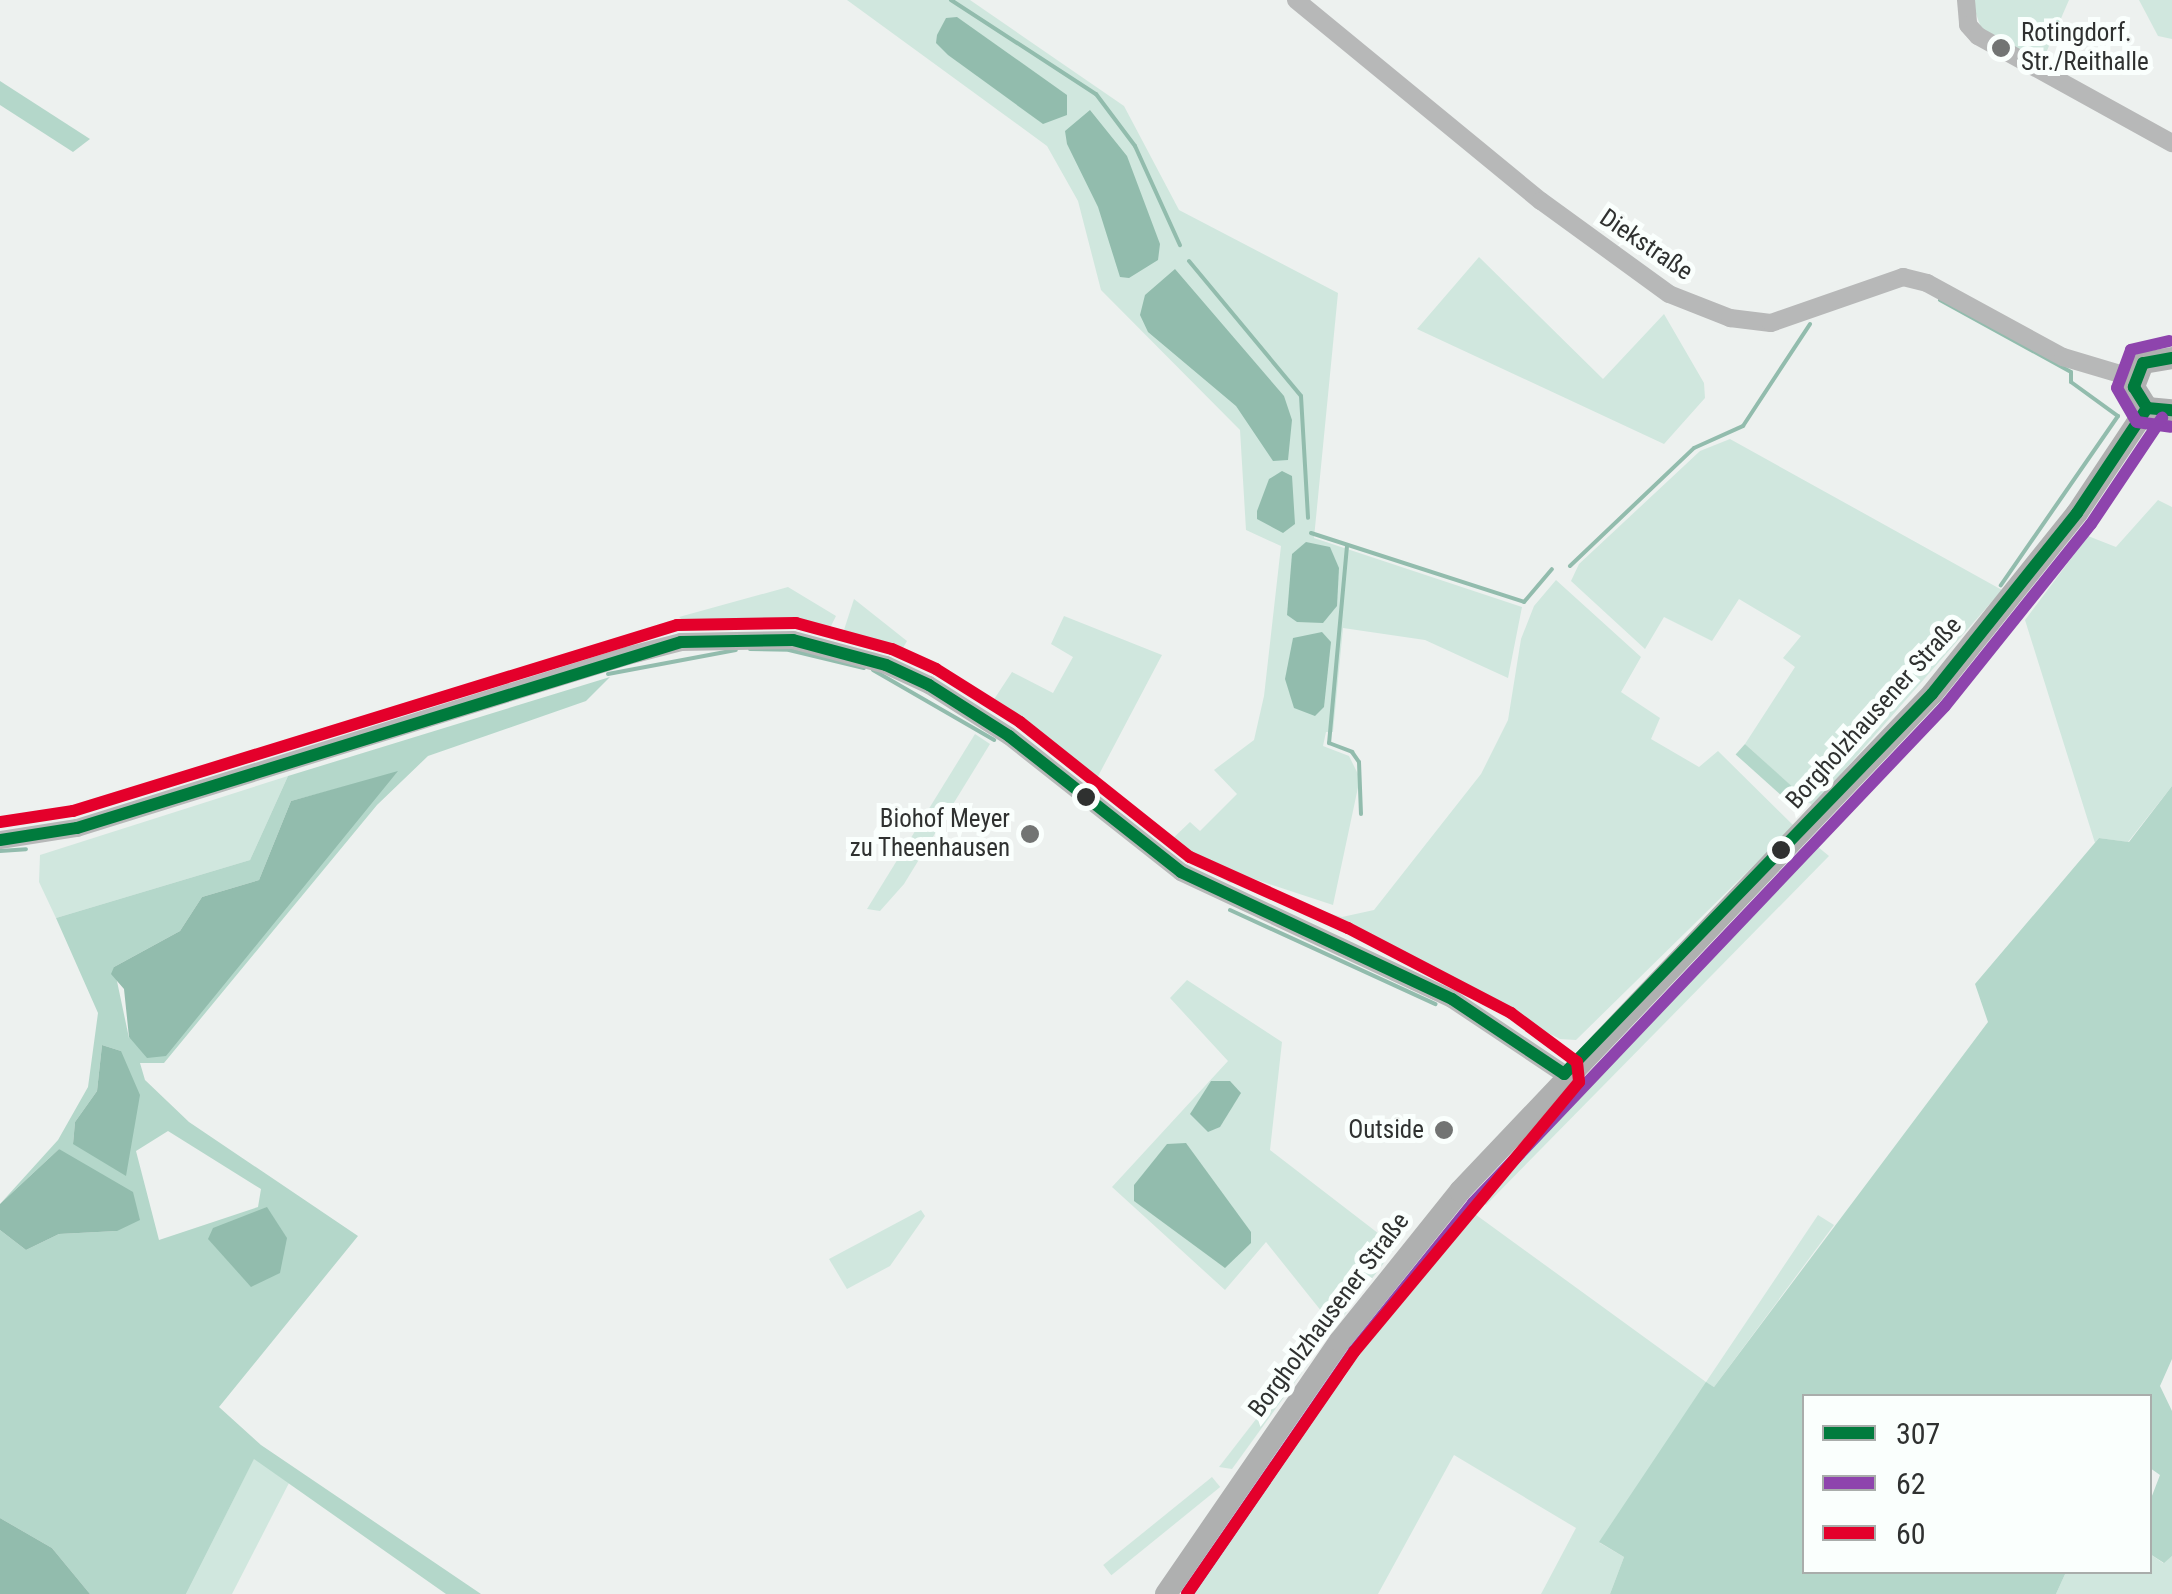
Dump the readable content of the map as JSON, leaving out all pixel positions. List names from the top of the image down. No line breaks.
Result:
{"streets":{"main road":["Borgholzhausener Straße"],"street":["Diekstraße"]},"places":["Rotingdorf. Str./Reithalle","Biohof Meyer zu Theenhausen","Outside"],"lines":["transit line 62","transit line 307","transit line 60"],"legend":["307","62","60"]}
